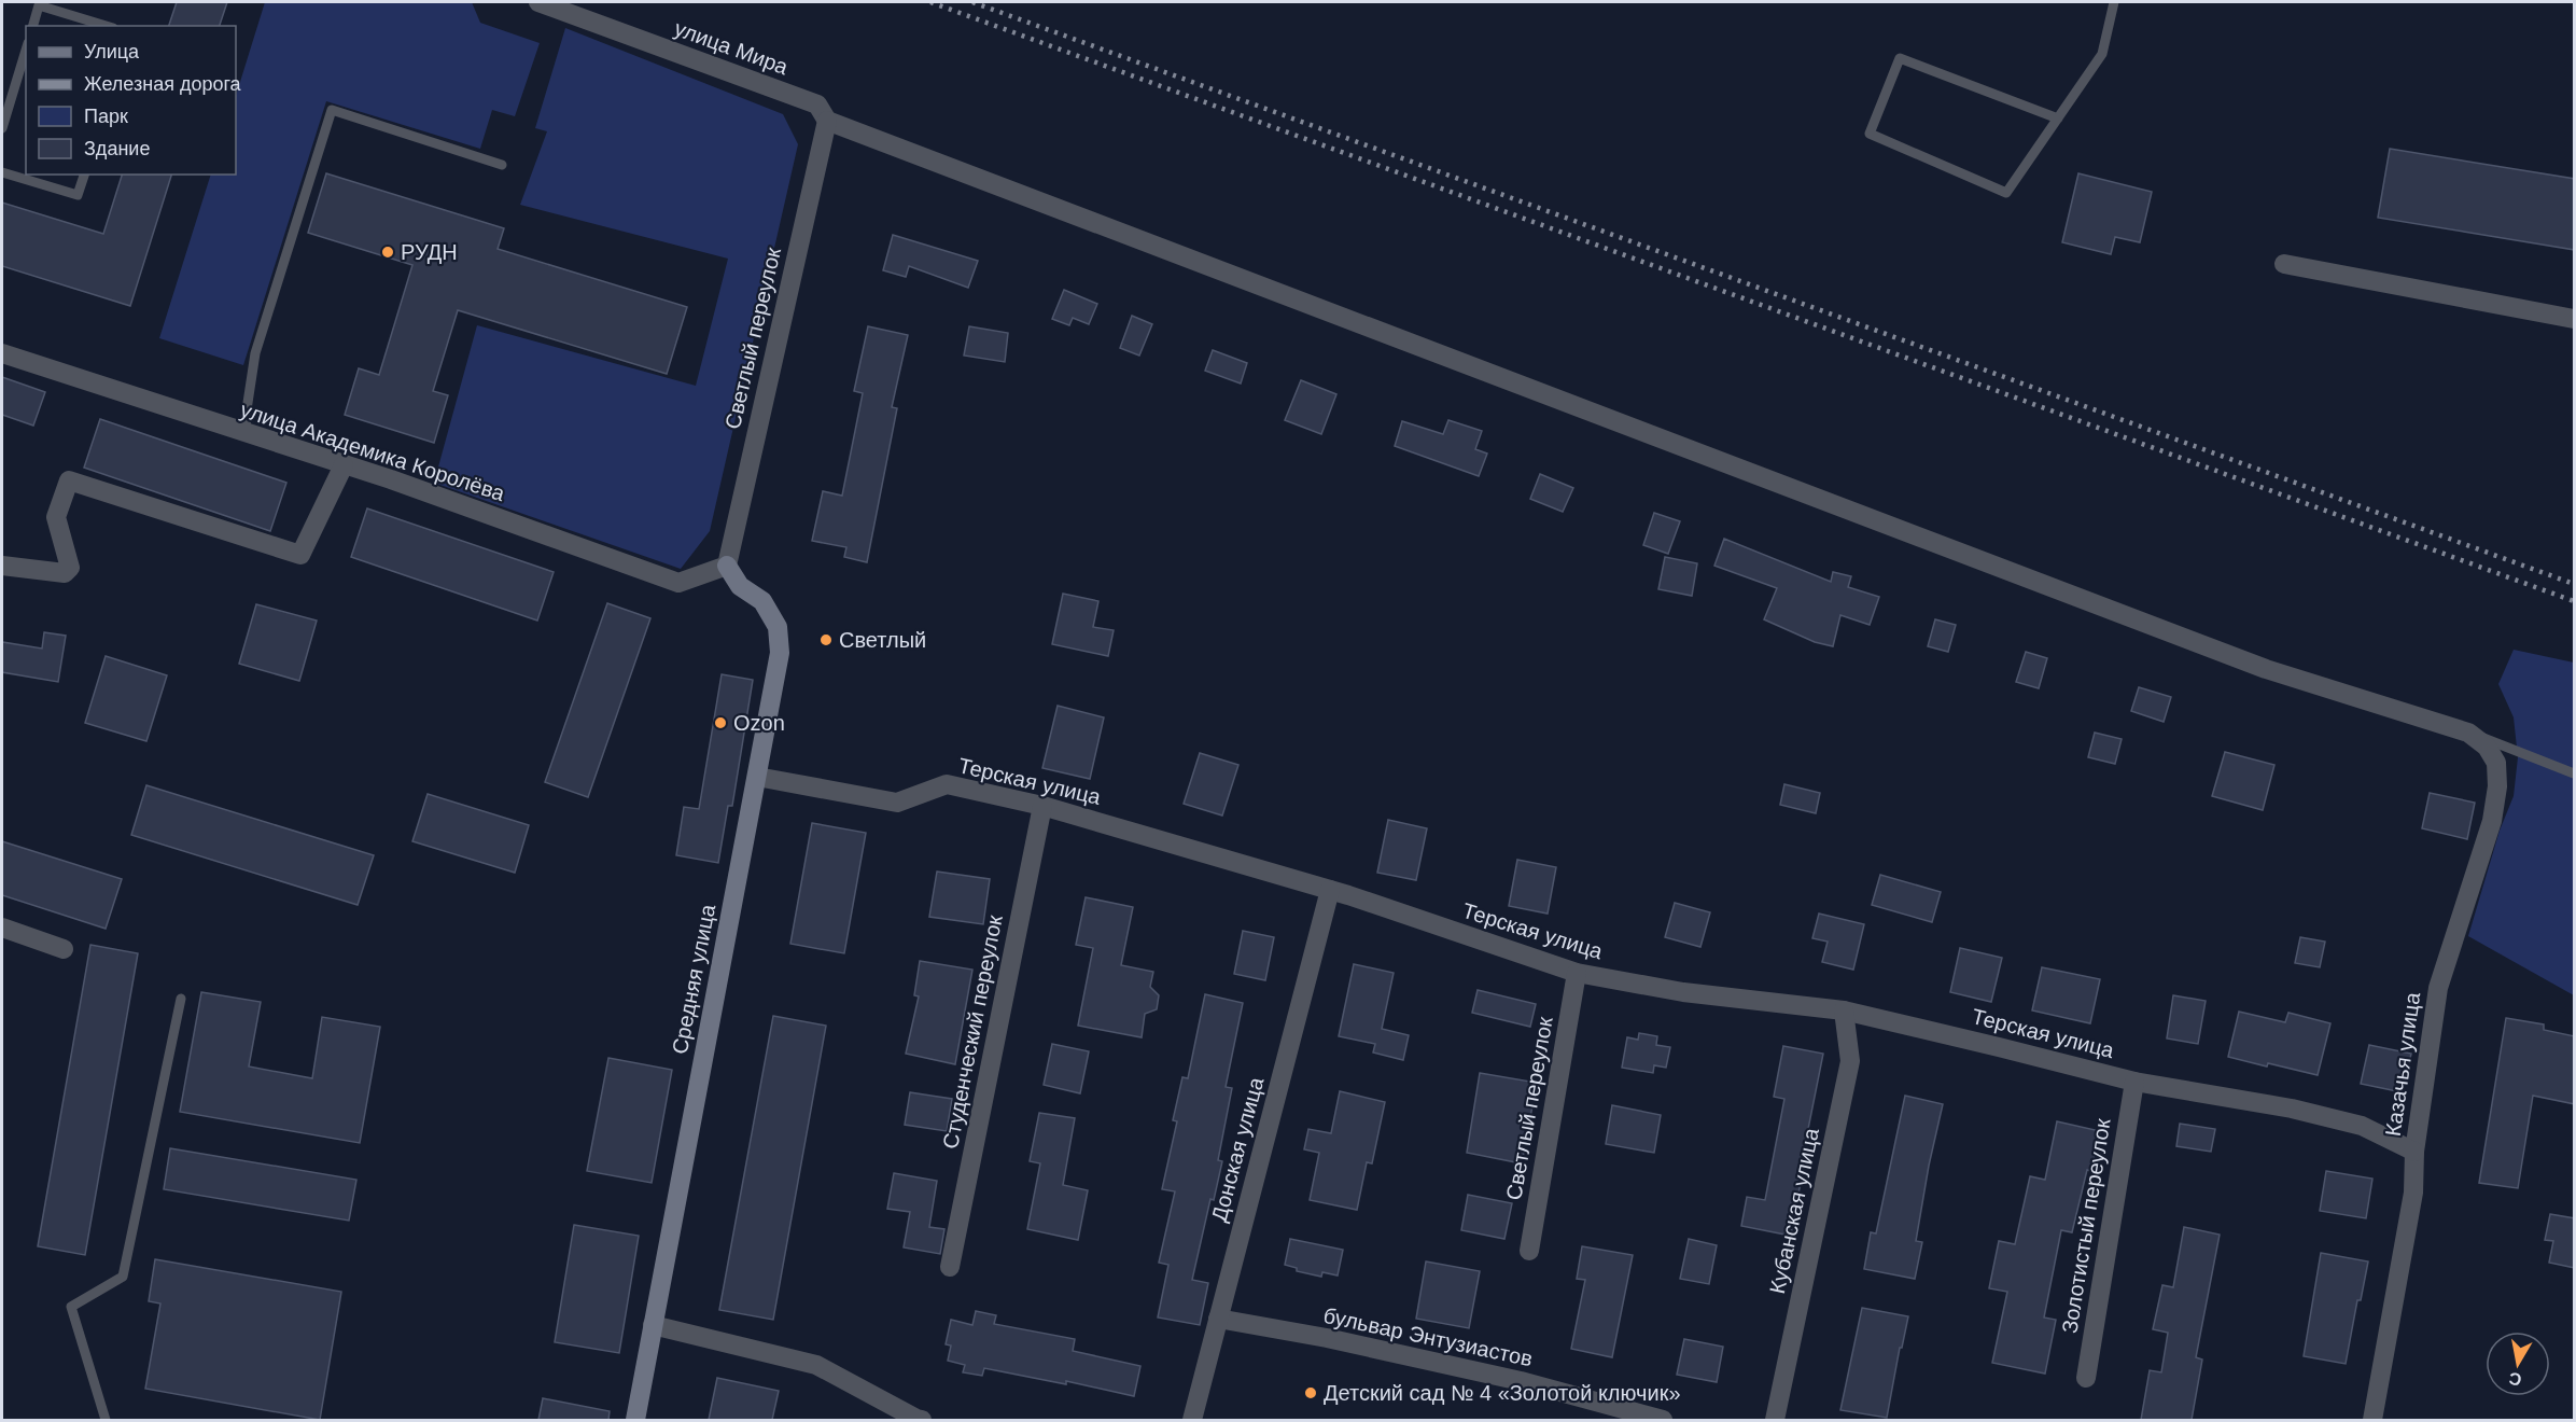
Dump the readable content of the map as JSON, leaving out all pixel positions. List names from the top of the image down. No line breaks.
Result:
{"streets":{"street":["улица Мира","Светлый переулок","улица Академика Королёва","Терская улица","Средняя улица","Студенческий переулок","Казачья улица","Донская улица","Кубанская улица","Золотистый переулок","бульвар Энтузиастов"]},"crossings":[["улица Мира","Светлый переулок"],["Светлый переулок","улица Академика Королёва"],["Светлый переулок","Терская улица"],["Светлый переулок","Средняя улица"],["улица Академика Королёва","Средняя улица"],["Терская улица","Средняя улица"],["Терская улица","Студенческий переулок"],["Терская улица","Казачья улица"],["Терская улица","Донская улица"],["Терская улица","Кубанская улица"],["Терская улица","Золотистый переулок"],["Донская улица","бульвар Энтузиастов"]],"places":["РУДН","Светлый","Ozon","Детский сад № 4 «Золотой ключик»"],"legend":["Улица","Железная дорога","Парк","Здание"],"north":"bottom"}
